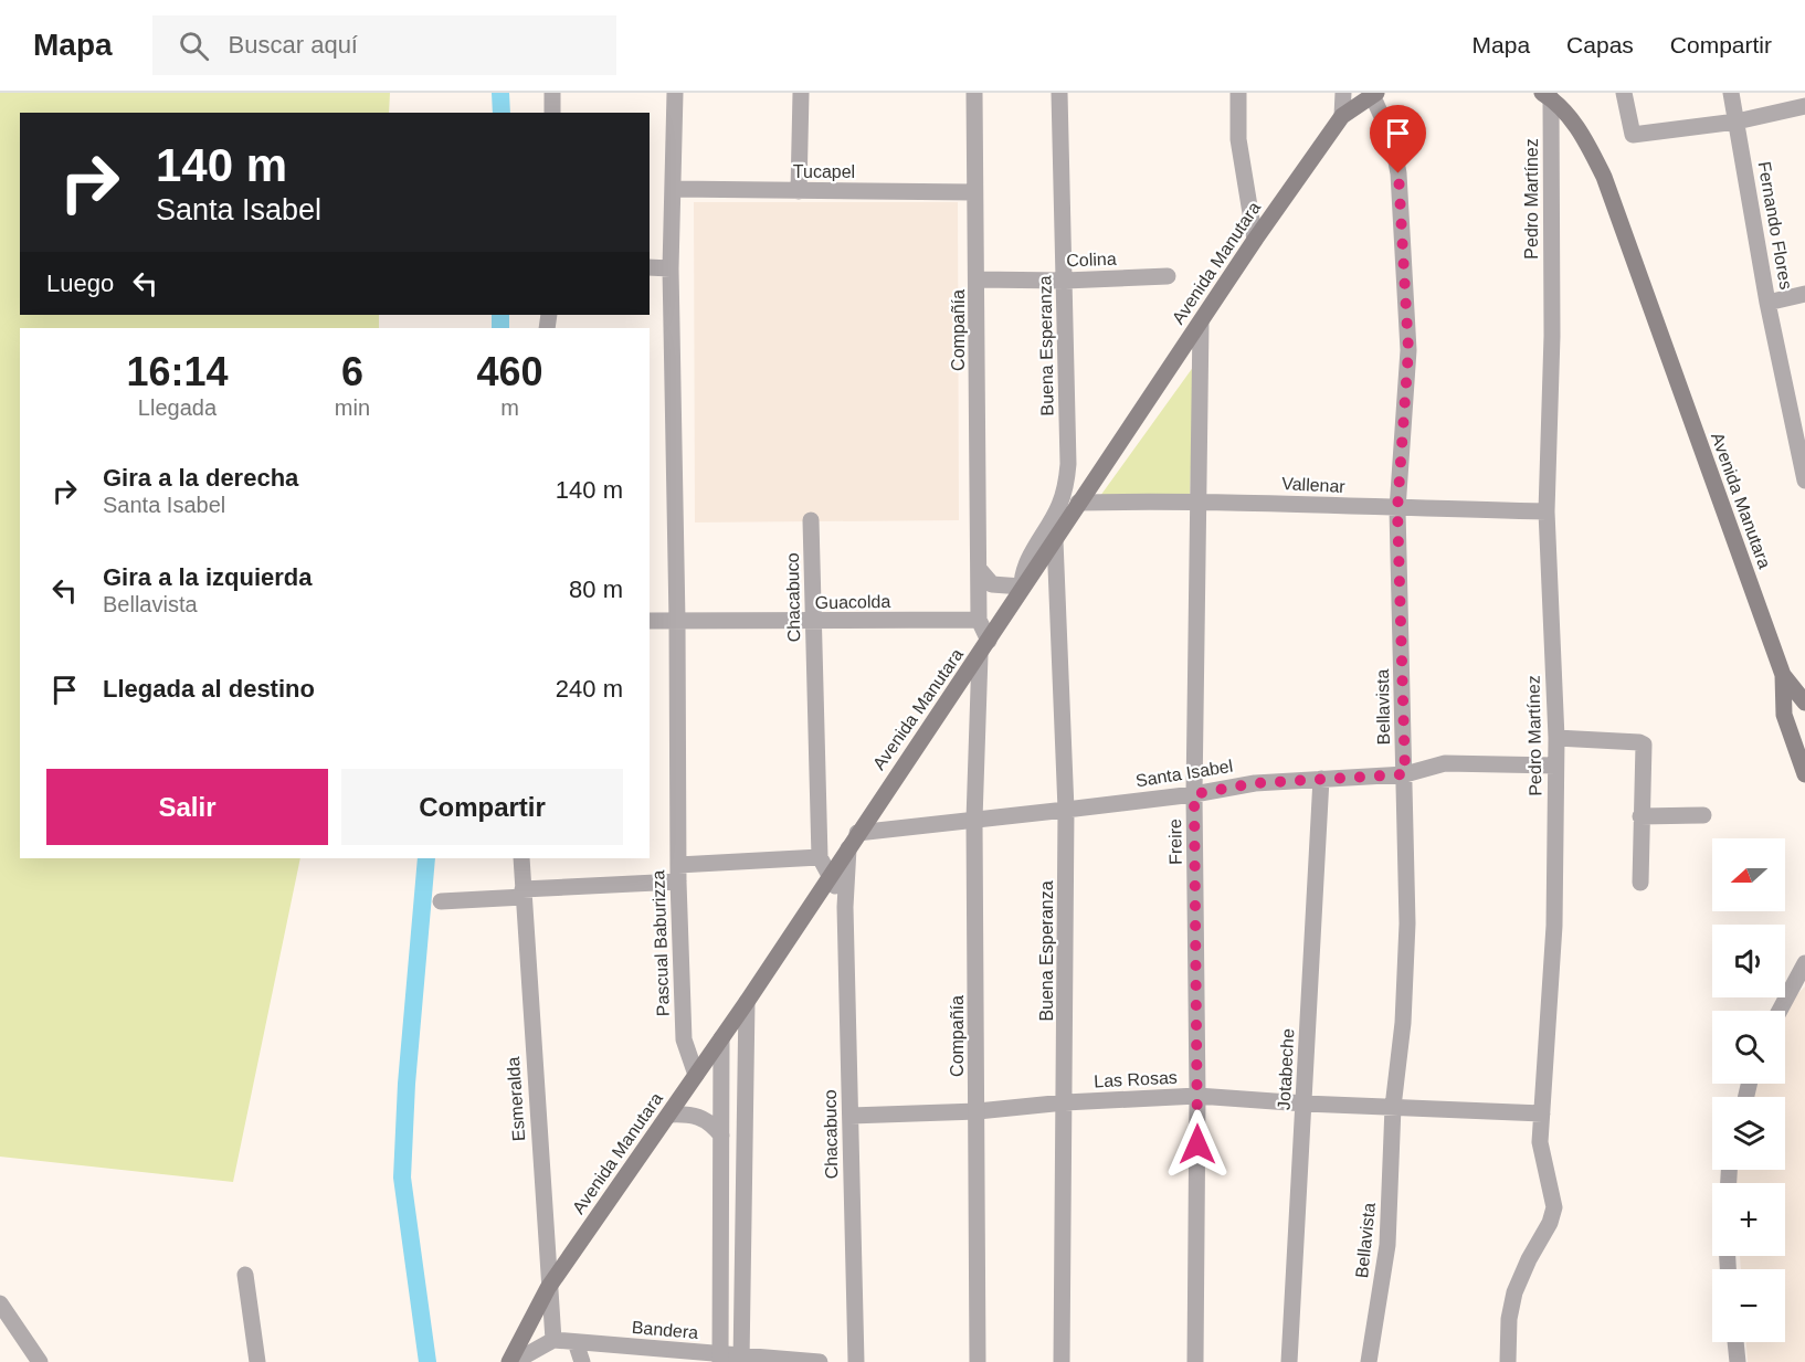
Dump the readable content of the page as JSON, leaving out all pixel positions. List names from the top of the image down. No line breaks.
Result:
{"streets":{"main road":["Avenida Manutara"],"street":["Tucapel","Pedro Martínez","Fernando Flores","Colina","Compañía","Buena Esperanza","Vallenar","Chacabuco","Guacolda","Bellavista","Santa Isabel","Freire","Pascual Baburizza","Jotabeche","Las Rosas","Esmeralda","Bandera"]},"crossings":[["Tucapel","Compañía"],["Tucapel","Pascual Baburizza"],["Pedro Martínez","Avenida Manutara"],["Pedro Martínez","Vallenar"],["Pedro Martínez","Santa Isabel"],["Pedro Martínez","Las Rosas"],["Colina","Compañía"],["Colina","Buena Esperanza"],["Avenida Manutara","Compañía"],["Avenida Manutara","Buena Esperanza"],["Avenida Manutara","Vallenar"],["Avenida Manutara","Chacabuco"],["Avenida Manutara","Bellavista"],["Avenida Manutara","Santa Isabel"],["Avenida Manutara","Freire"],["Avenida Manutara","Pascual Baburizza"],["Avenida Manutara","Esmeralda"],["Compañía","Guacolda"],["Compañía","Santa Isabel"],["Compañía","Las Rosas"],["Buena Esperanza","Santa Isabel"],["Buena Esperanza","Las Rosas"],["Vallenar","Bellavista"],["Vallenar","Freire"],["Chacabuco","Guacolda"],["Chacabuco","Las Rosas"],["Guacolda","Pascual Baburizza"],["Bellavista","Santa Isabel"],["Bellavista","Las Rosas"],["Santa Isabel","Freire"],["Santa Isabel","Jotabeche"],["Freire","Las Rosas"],["Jotabeche","Las Rosas"],["Esmeralda","Bandera"]],"north":"left","page":{"header":"Mapa","search":"Buscar aquí","nav":["Mapa","Capas","Compartir"],"turn":["140 m","Santa Isabel"],"then":"Luego","eta":["16:14","Llegada","6","min","460","m"],"list":[{"name":"Gira a la derecha","note":"Santa Isabel","value":"140 m"},{"name":"Gira a la izquierda","note":"Bellavista","value":"80 m"},{"name":"Llegada al destino","value":"240 m"}],"buttons":["Salir","Compartir"],"map_buttons":["+","−"]}}
